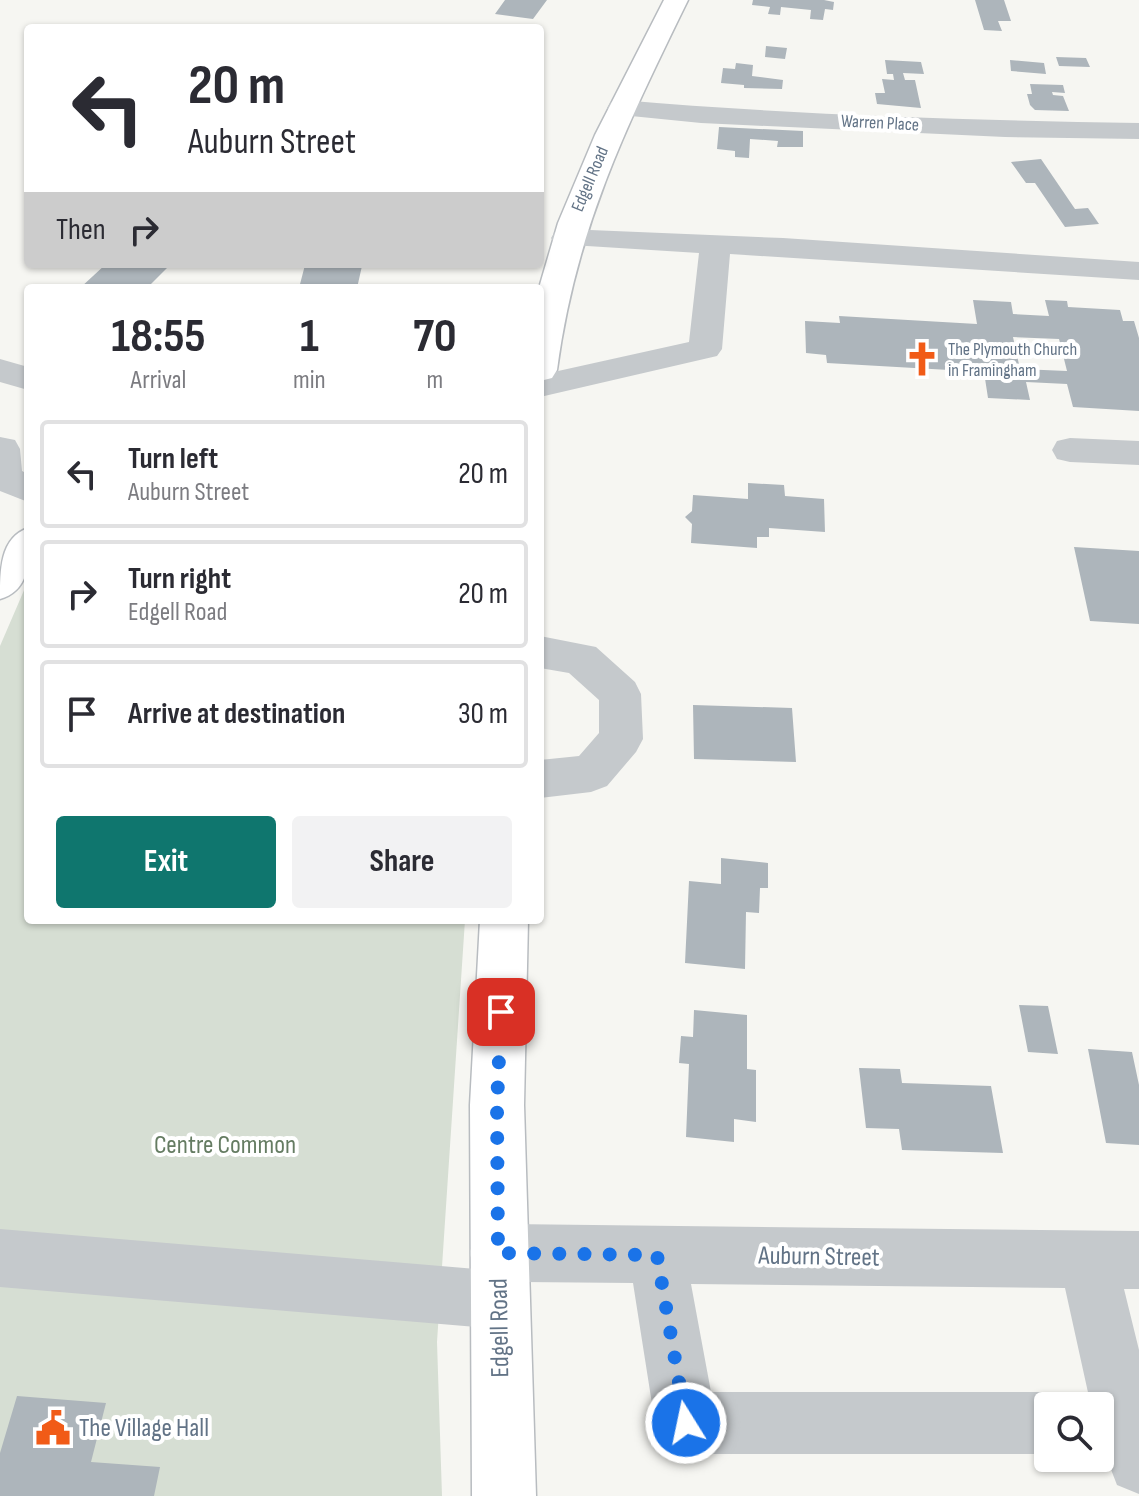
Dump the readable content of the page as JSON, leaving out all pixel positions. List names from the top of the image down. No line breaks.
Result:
{"streets":{"main road":["Edgell Road"],"street":["Warren Place","Auburn Street"]},"crossings":[["Warren Place","Edgell Road"],["Edgell Road","Auburn Street"]],"parks":["Centre Common"],"places":{"church":["The Plymouth Church in Framingham"],"public building":["The Village Hall"]},"page":{"turn":["20 m","Auburn Street"],"then":"Then","eta":["18:55","Arrival","1","min","70","m"],"list":[{"name":"Turn left","note":"Auburn Street","value":"20 m"},{"name":"Turn right","note":"Edgell Road","value":"20 m"},{"name":"Arrive at destination","value":"30 m"}],"buttons":["Exit","Share"]}}
